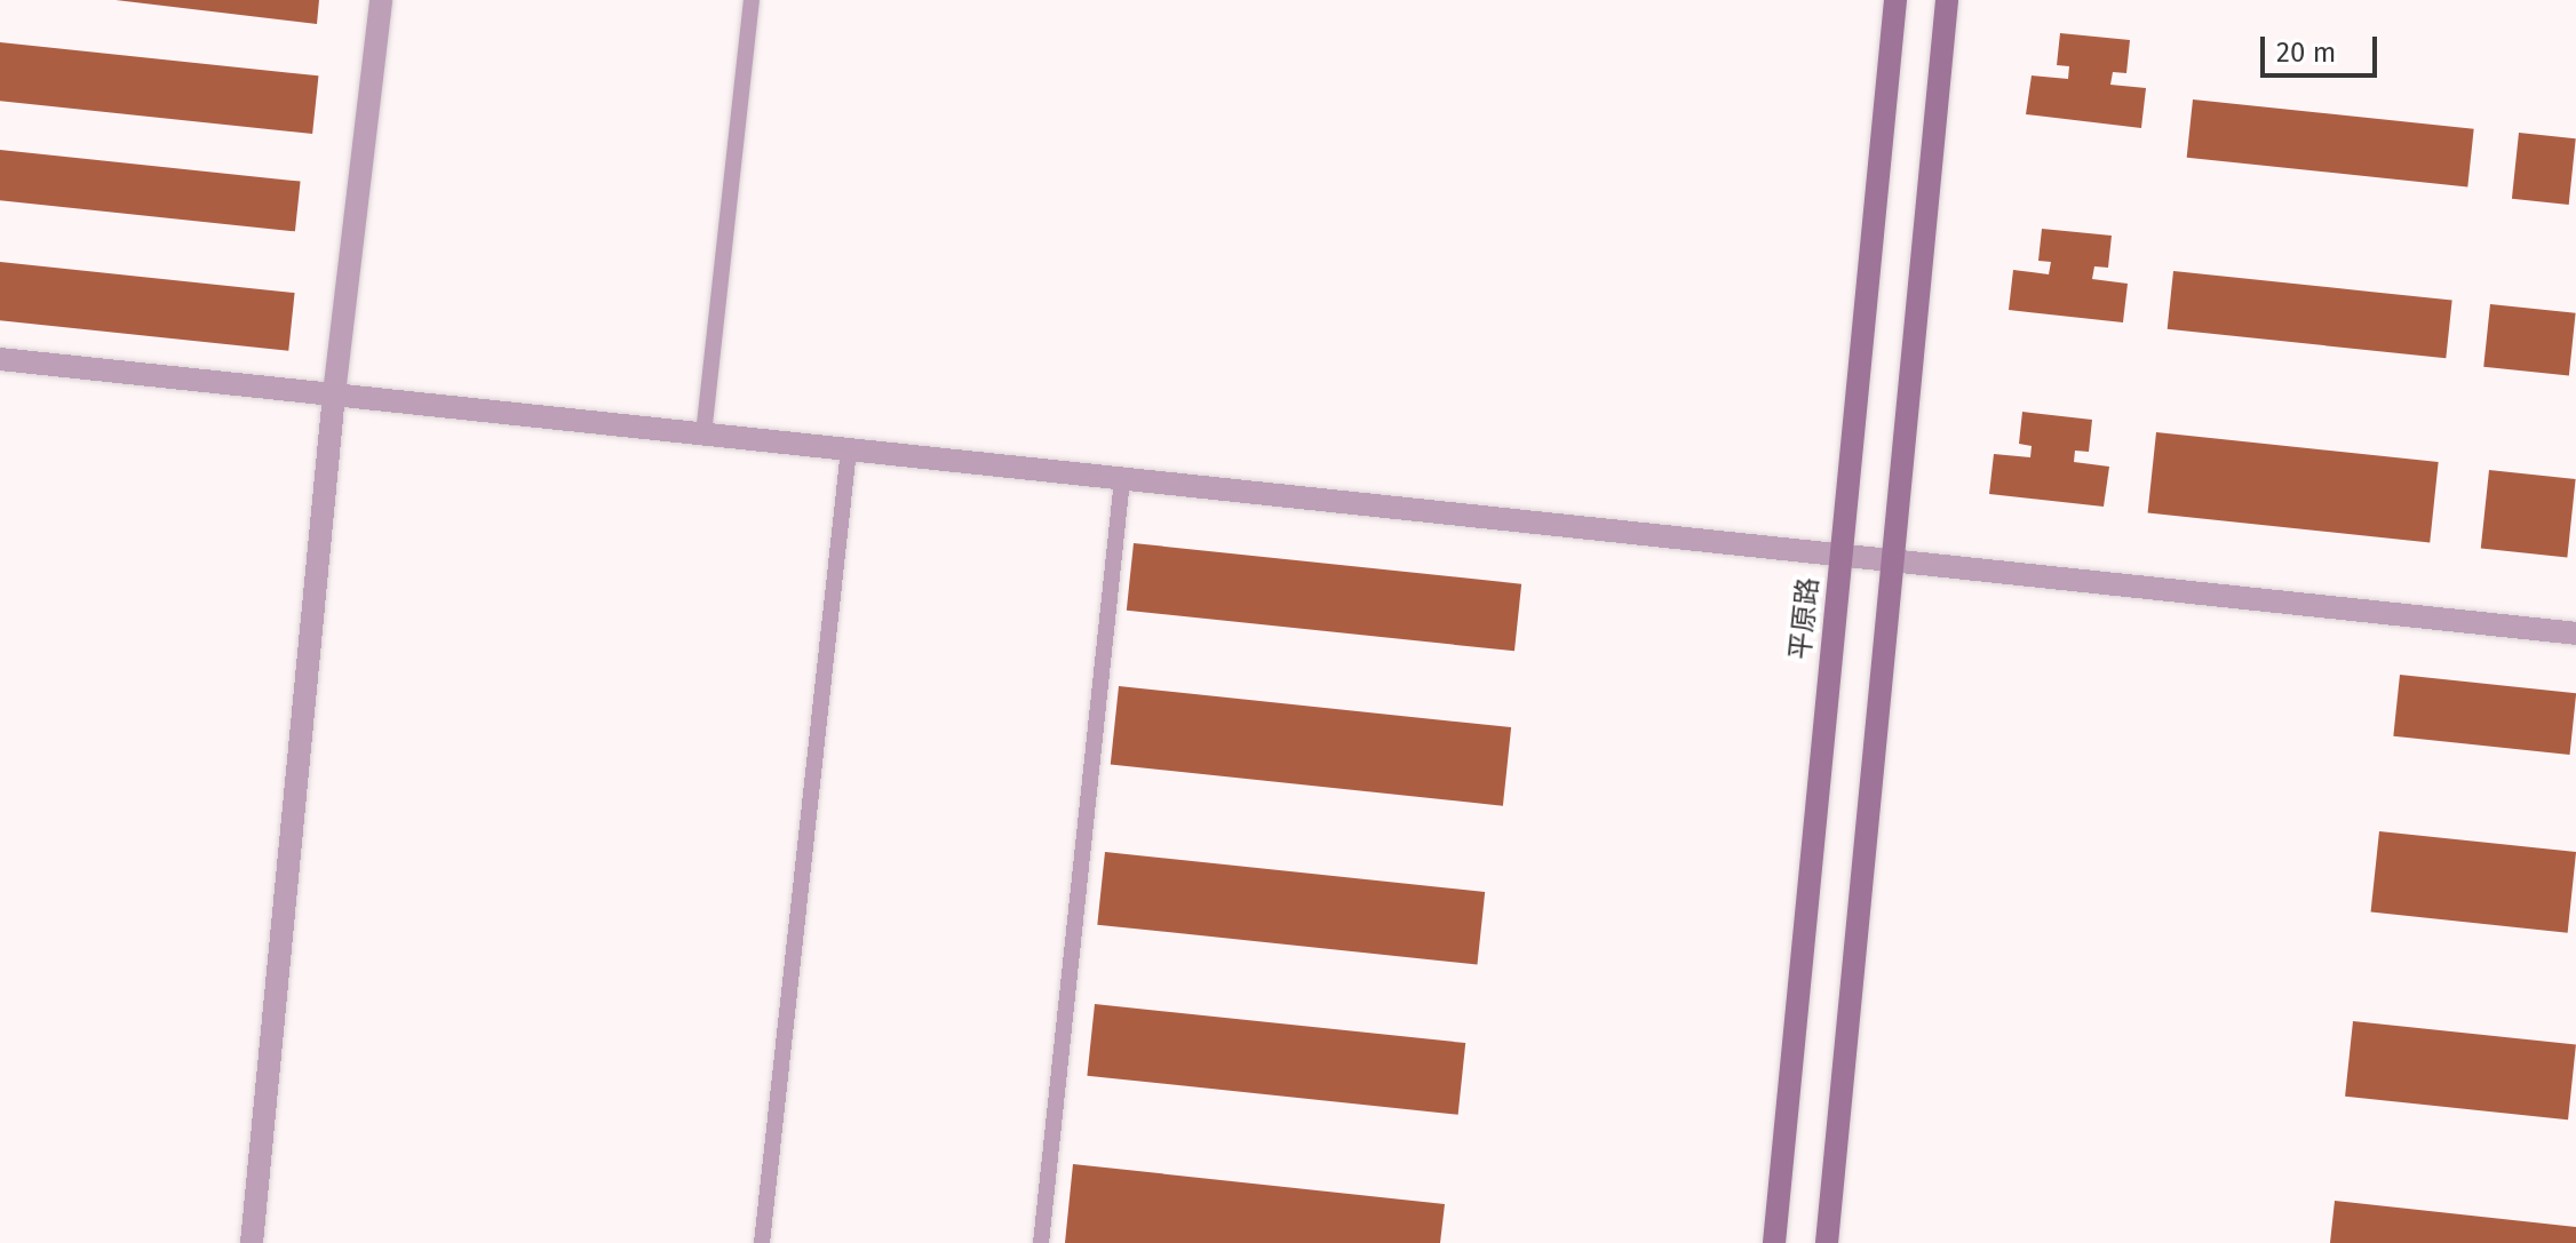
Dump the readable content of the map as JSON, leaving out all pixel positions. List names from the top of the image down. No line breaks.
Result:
{"streets":{"main road":["平原路"]},"scale_bar":"20 m"}
